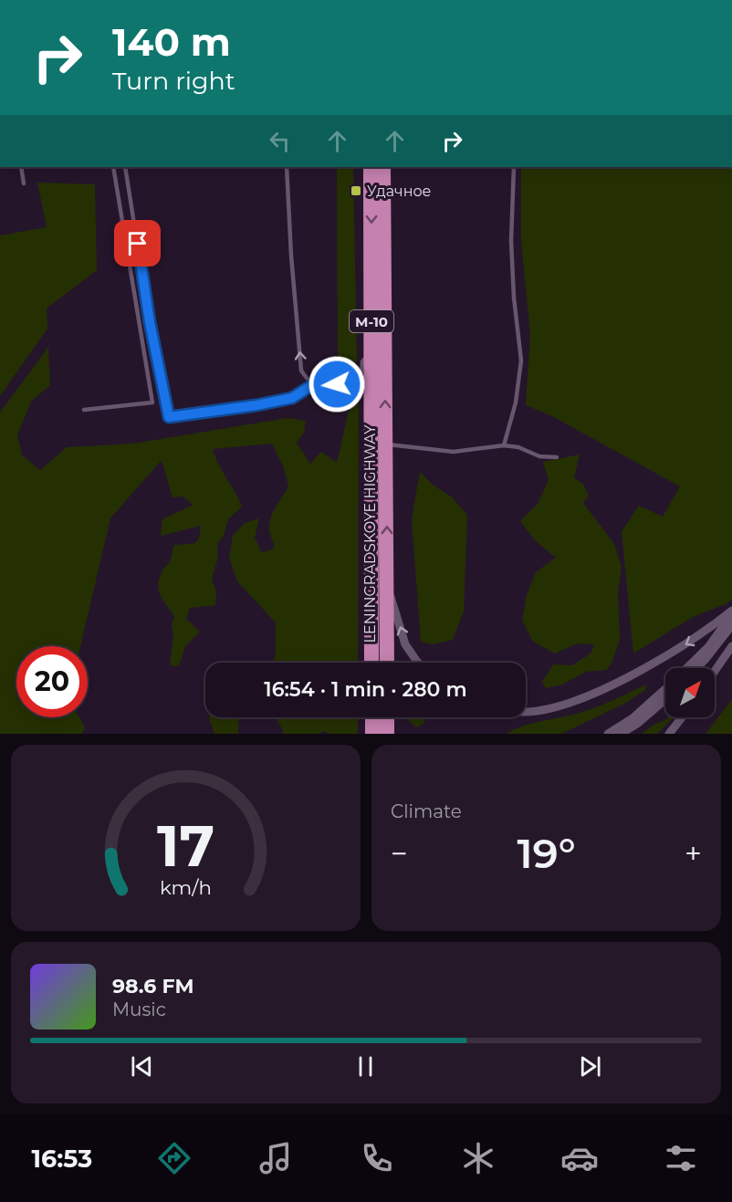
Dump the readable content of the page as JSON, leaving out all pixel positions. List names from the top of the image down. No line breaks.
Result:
{"streets":{"highway":["М-10","LENINGRADSKOYE HIGHWAY"]},"places":{"transit":["Удачное"]},"north":"top right","page":{"turn":["140 m","Turn right"],"limit":"20","trip":"16:54 · 1 min · 280 m","tile":"Climate","heat":["−","19°","+"],"song":["98.6 FM","Music"],"tabs":"16:53","gauge":["17","km/h"]}}
